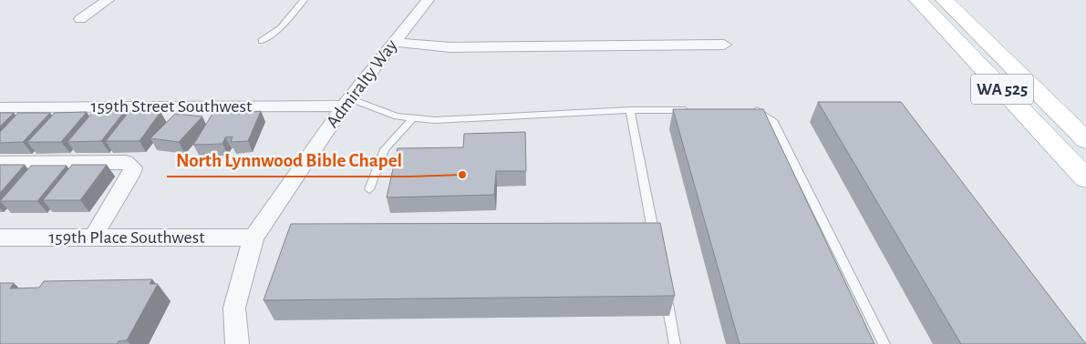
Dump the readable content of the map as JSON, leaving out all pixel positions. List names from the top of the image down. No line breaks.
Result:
{"streets":{"highway":["WA 525"],"street":["Admiralty Way","159th Street Southwest","159th Place Southwest"]},"crossings":[["Admiralty Way","159th Street Southwest"],["Admiralty Way","159th Place Southwest"]],"places":["North Lynnwood Bible Chapel"]}
